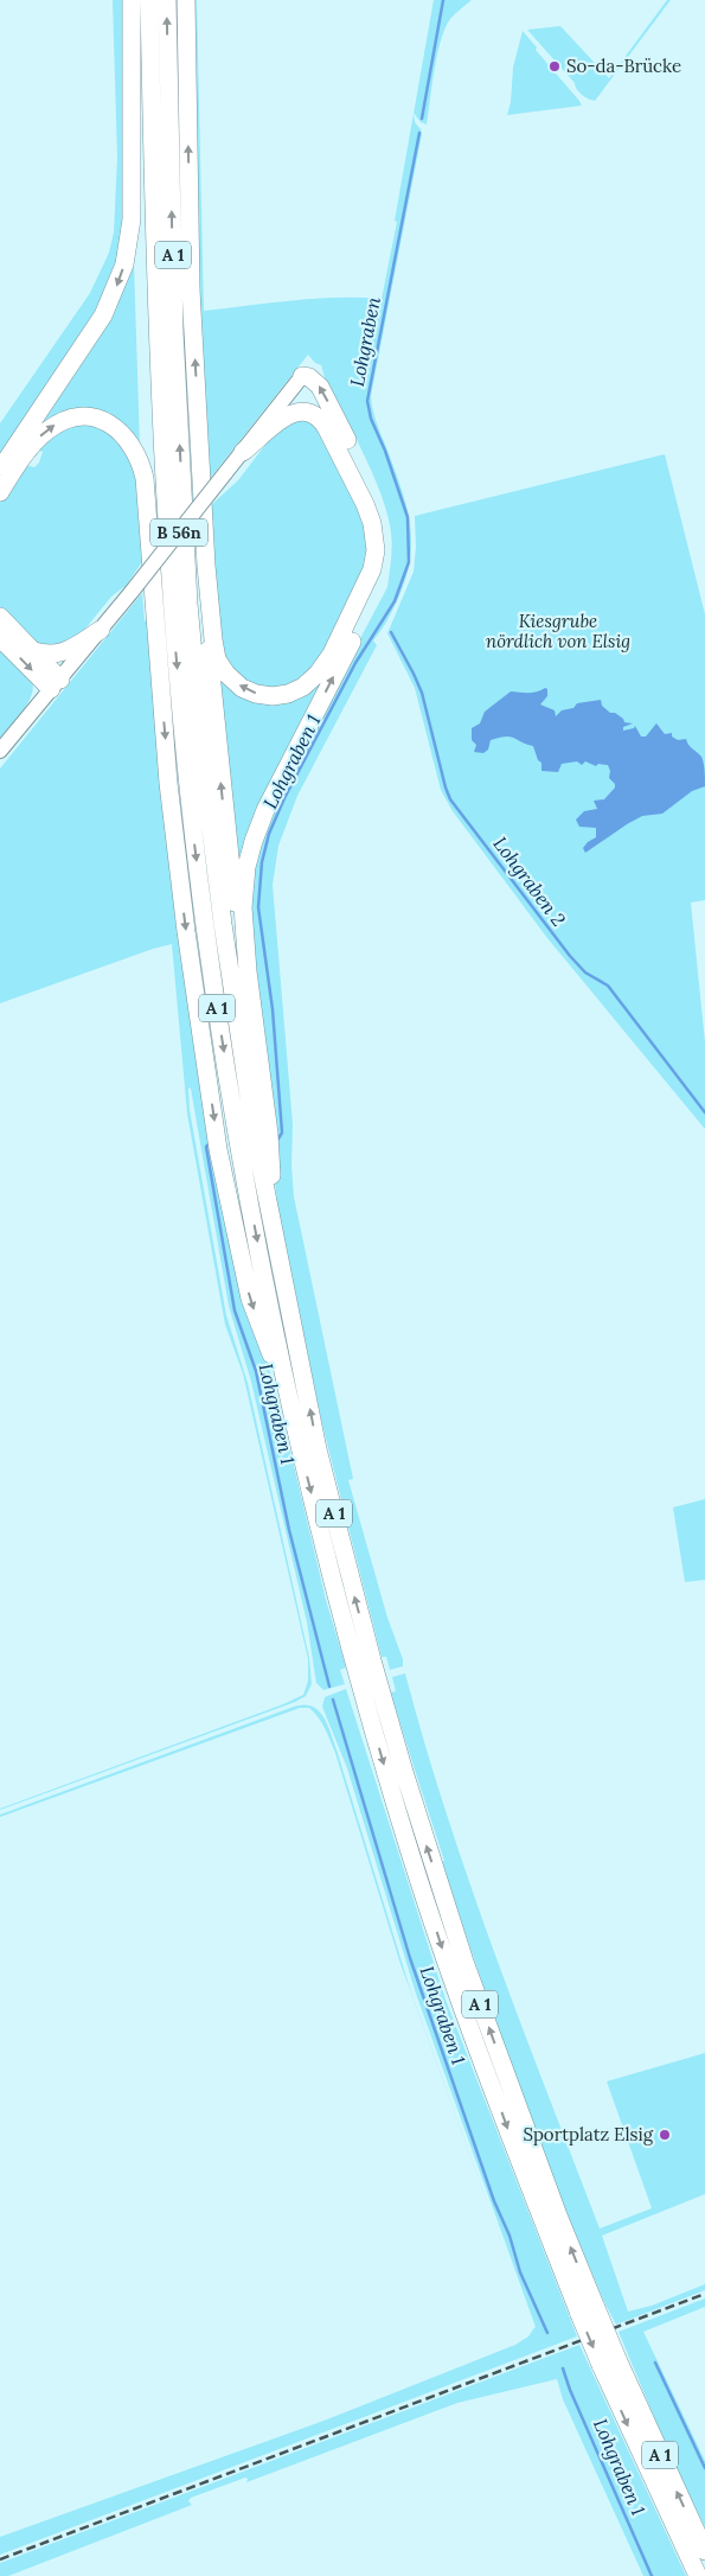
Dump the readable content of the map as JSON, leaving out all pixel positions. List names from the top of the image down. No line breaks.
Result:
{"streets":{"highway":["A 1"],"main road":["B 56n"]},"water":["Lohgraben","Lohgraben 1","Lohgraben 2"],"parks":["Kiesgrube nördlich von Elsig"],"places":["So-da-Brücke","Sportplatz Elsig"]}
